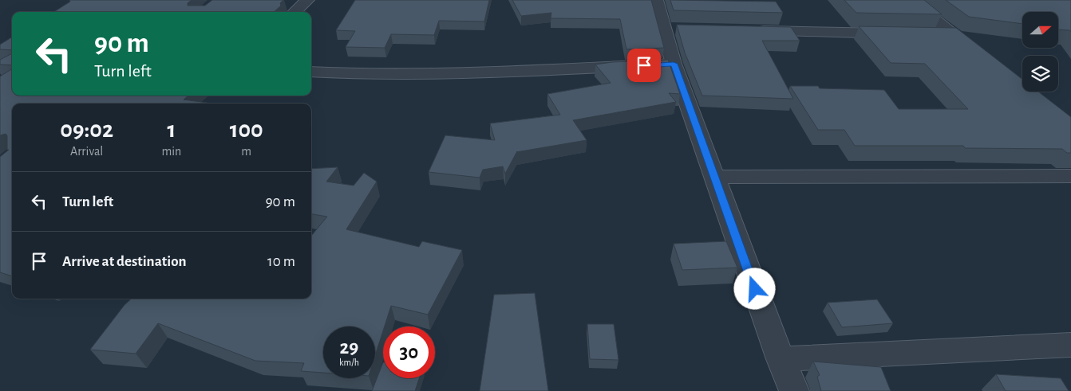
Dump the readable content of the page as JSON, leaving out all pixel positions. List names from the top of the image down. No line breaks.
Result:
{"north":"right","page":{"turn":["90 m","Turn left"],"eta":["09:02","Arrival","1","min","100","m"],"list":[{"name":"Turn left","value":"90 m"},{"name":"Arrive at destination","value":"10 m"}],"speed":"29 km/h","limit":"30"}}
